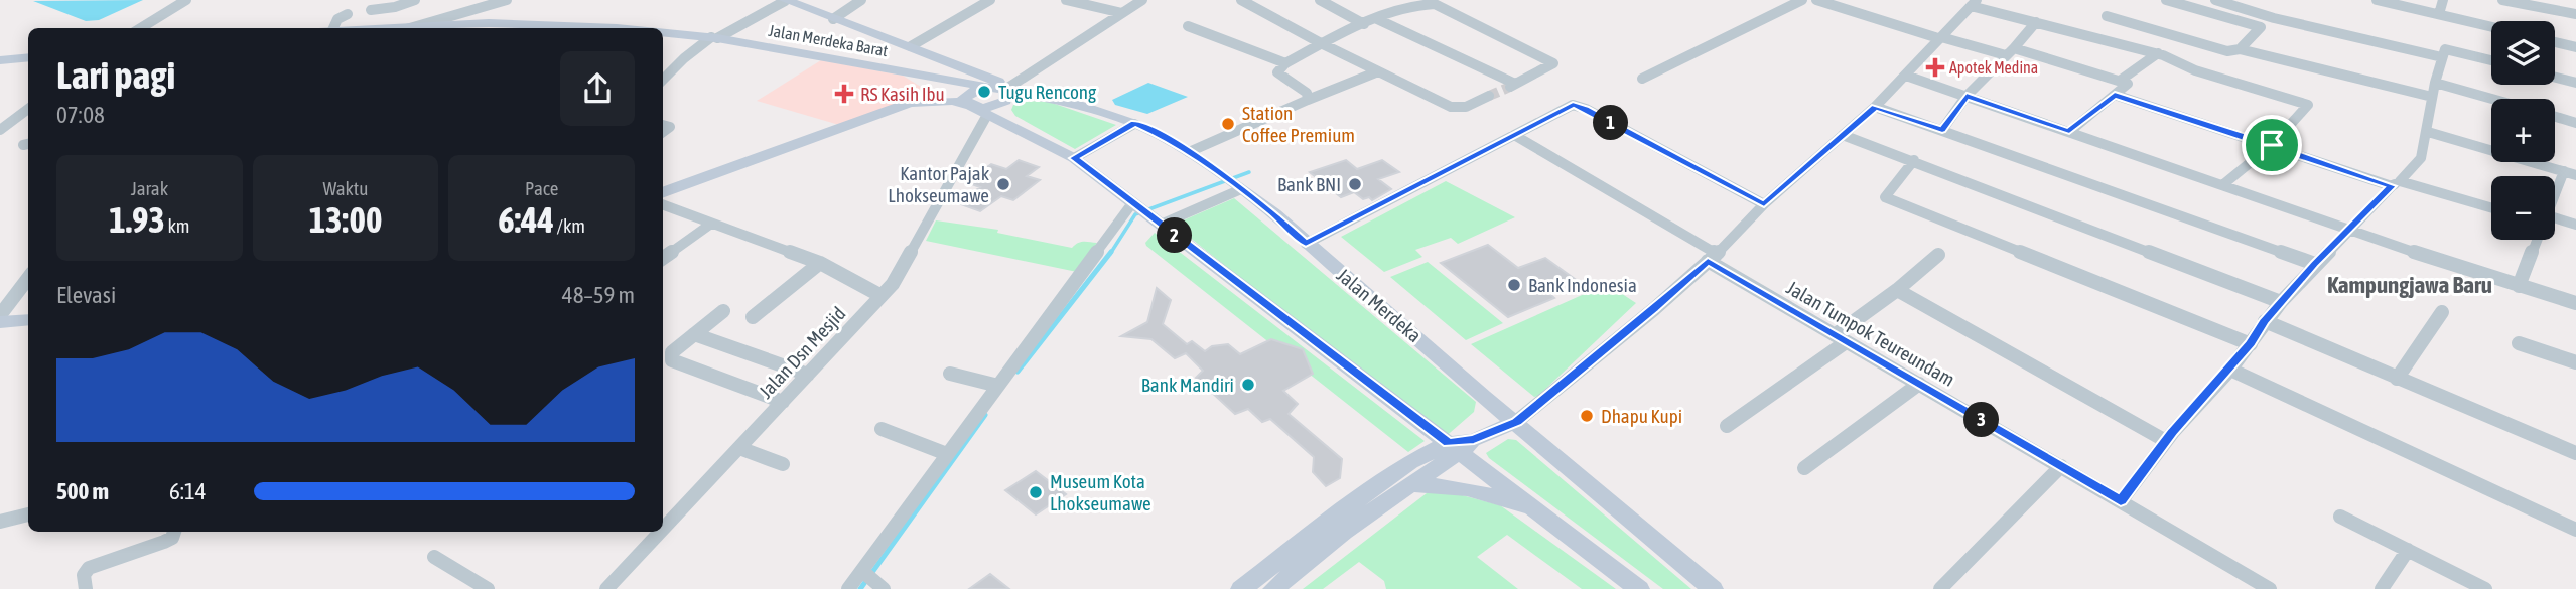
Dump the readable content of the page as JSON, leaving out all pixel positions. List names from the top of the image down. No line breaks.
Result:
{"streets":{"main road":["Jalan Merdeka Barat","Jalan Merdeka"],"street":["Jalan Tumpok Teureundam","Jalan Dsn Mesjid"]},"crossings":[["Jalan Merdeka Barat","Jalan Merdeka"]],"districts":["Kampungjawa Baru"],"places":{"health":["Apotek Medina","RS Kasih Ibu"],"other":["Tugu Rencong","Station Coffee Premium","Kantor Pajak Lhokseumawe","Bank BNI","Bank Indonesia","Bank Mandiri","Dhapu Kupi","Museum Kota Lhokseumawe"]},"page":{"map_buttons":["+","−"],"heading":["Lari pagi","07:08"],"pins":["1","2","3"],"stats":[["Jarak","1.93 km"],["Waktu","13:00"],["Pace","6:44 /km"]],"chart":["Elevasi","48–59 m"],"list":[{"name":"500 m","note":"6:14"}]}}
